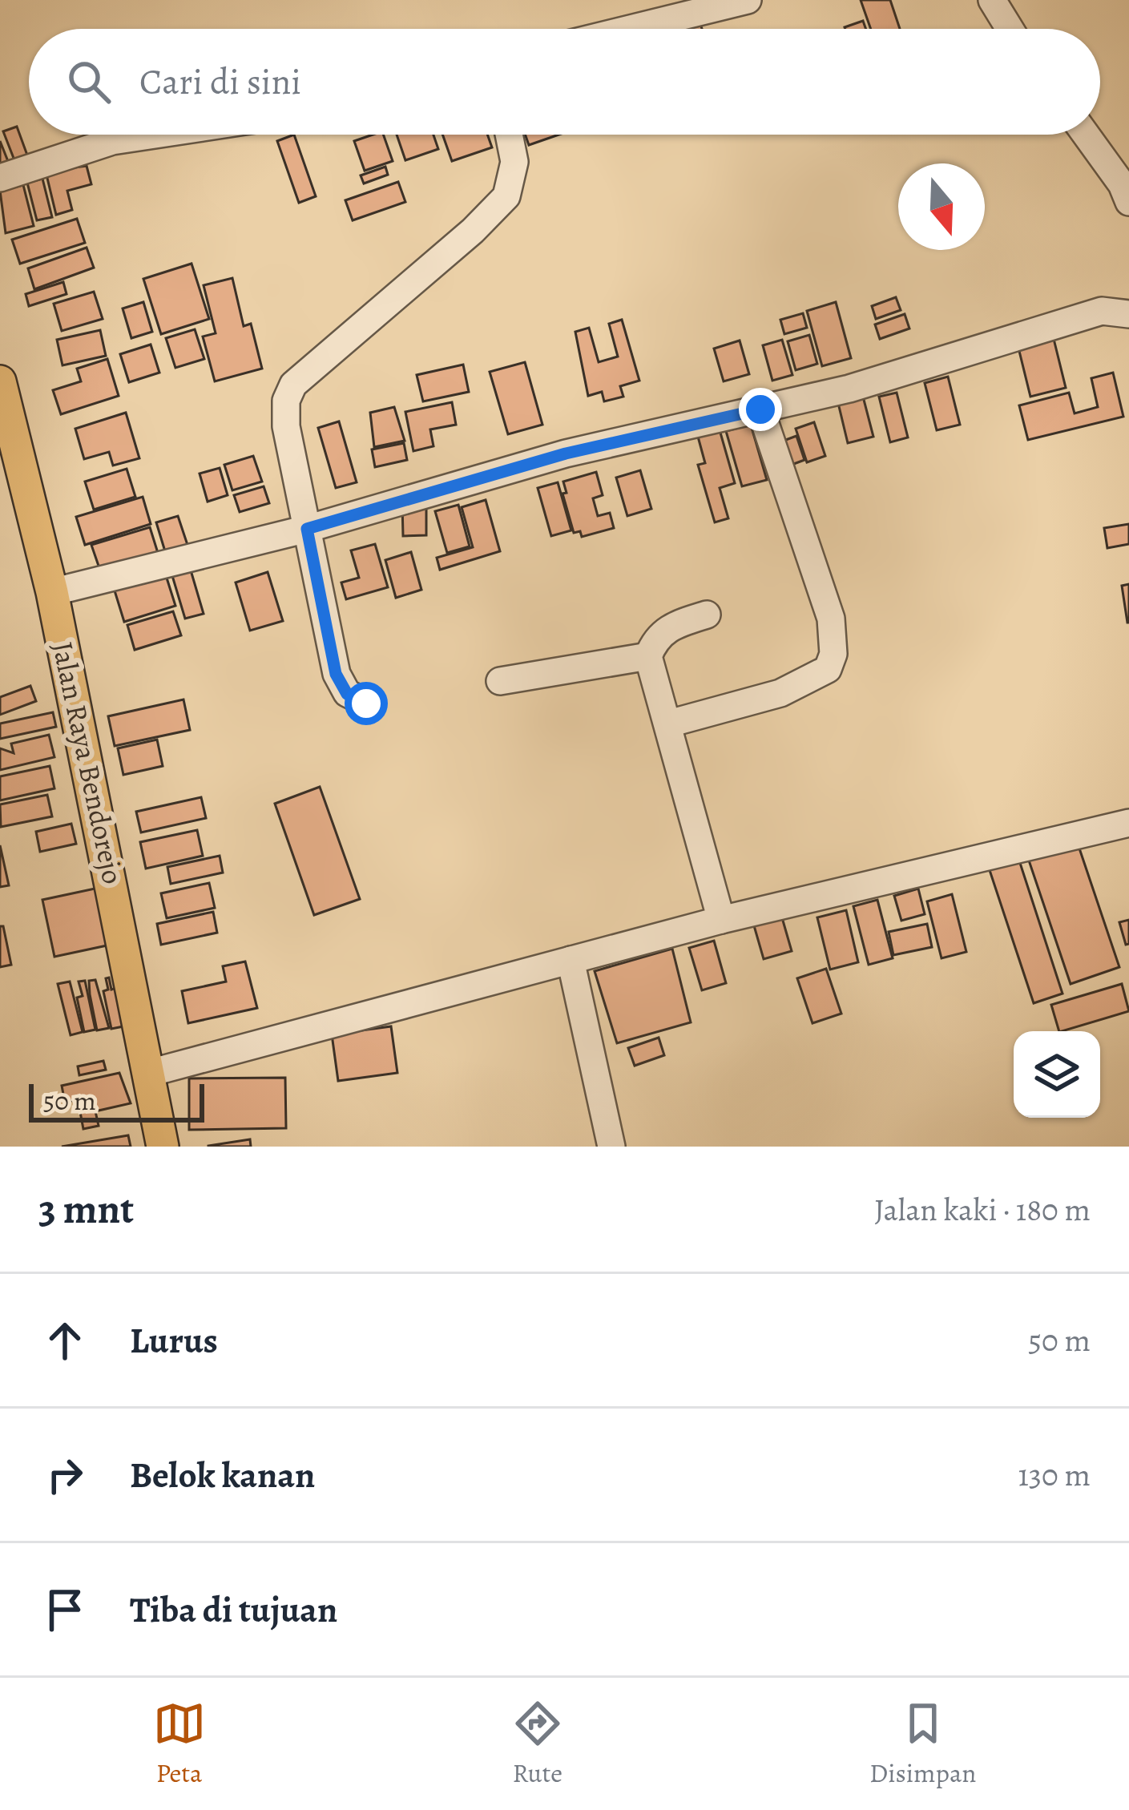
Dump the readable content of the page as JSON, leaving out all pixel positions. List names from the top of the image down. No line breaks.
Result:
{"streets":{"main road":["Jalan Raya Bendorejo"]},"scale_bar":"50 m","north":"bottom","page":{"search":"Cari di sini","scale":"50 m","heading":["3 mnt","Jalan kaki · 180 m"],"list":[["Lurus","50 m"],["Belok kanan","130 m"],"Tiba di tujuan"],"nav":["Peta","Rute","Disimpan"]}}
